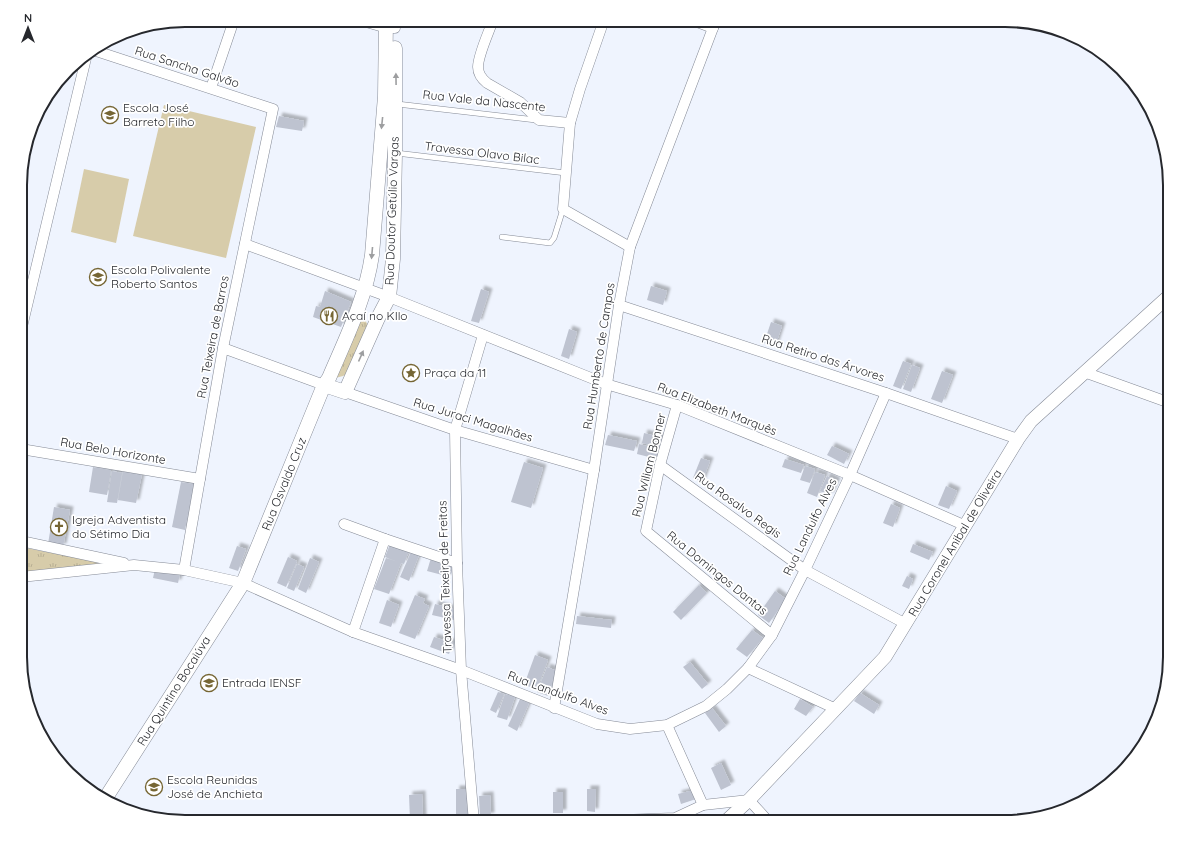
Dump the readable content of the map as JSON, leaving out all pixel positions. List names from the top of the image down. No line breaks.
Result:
{"streets":{"main road":["Rua Doutor Getúlio Vargas","Rua Osvaldo Cruz","Rua Quintino Bocaiúva"],"street":["Rua Sancha Galvão","Rua Vale da Nascente","Rua Teixeira de Barros","Rua Humberto de Campos","Rua Retiro das Árvores","Rua Elizabeth Marquês","Rua Juraci Magalhães","Rua Belo Horizonte","Rua Wiliam Bonner","Rua Rosalvo Regis","Rua Landulfo Alves","Rua Coronel Anibal de Oliveira","Rua Domingos Dantas","Travessa Teixeira de Freitas"],"lane":["Travessa Olavo Bilac"]},"crossings":[["Rua Sancha Galvão","Rua Teixeira de Barros"],["Rua Vale da Nascente","Rua Doutor Getúlio Vargas"],["Travessa Olavo Bilac","Rua Doutor Getúlio Vargas"],["Rua Doutor Getúlio Vargas","Rua Elizabeth Marquês"],["Rua Doutor Getúlio Vargas","Rua Juraci Magalhães"],["Rua Doutor Getúlio Vargas","Rua Osvaldo Cruz"],["Rua Teixeira de Barros","Rua Elizabeth Marquês"],["Rua Teixeira de Barros","Rua Belo Horizonte"],["Rua Teixeira de Barros","Rua Landulfo Alves"],["Rua Humberto de Campos","Rua Retiro das Árvores"],["Rua Humberto de Campos","Rua Elizabeth Marquês"],["Rua Humberto de Campos","Rua Juraci Magalhães"],["Rua Humberto de Campos","Rua Landulfo Alves"],["Rua Retiro das Árvores","Rua Landulfo Alves"],["Rua Retiro das Árvores","Rua Coronel Anibal de Oliveira"],["Rua Elizabeth Marquês","Rua Wiliam Bonner"],["Rua Elizabeth Marquês","Rua Landulfo Alves"],["Rua Elizabeth Marquês","Rua Coronel Anibal de Oliveira"],["Rua Elizabeth Marquês","Travessa Teixeira de Freitas"],["Rua Juraci Magalhães","Travessa Teixeira de Freitas"],["Rua Wiliam Bonner","Rua Rosalvo Regis"],["Rua Wiliam Bonner","Rua Domingos Dantas"],["Rua Osvaldo Cruz","Rua Landulfo Alves"],["Rua Osvaldo Cruz","Rua Quintino Bocaiúva"],["Rua Rosalvo Regis","Rua Landulfo Alves"],["Rua Rosalvo Regis","Rua Coronel Anibal de Oliveira"],["Rua Landulfo Alves","Rua Domingos Dantas"],["Rua Landulfo Alves","Travessa Teixeira de Freitas"],["Rua Landulfo Alves","Rua Quintino Bocaiúva"]],"places":{"school or university":["Escola José Barreto Filho","Escola Polivalente Roberto Santos","Entrada IENSF","Escola Reunidas José de Anchieta"],"restaurant":["Açaí no KIlo"],"place":["Praça da 11"],"church":["Igreja Adventista do Sétimo Dia"]},"north":"top"}
